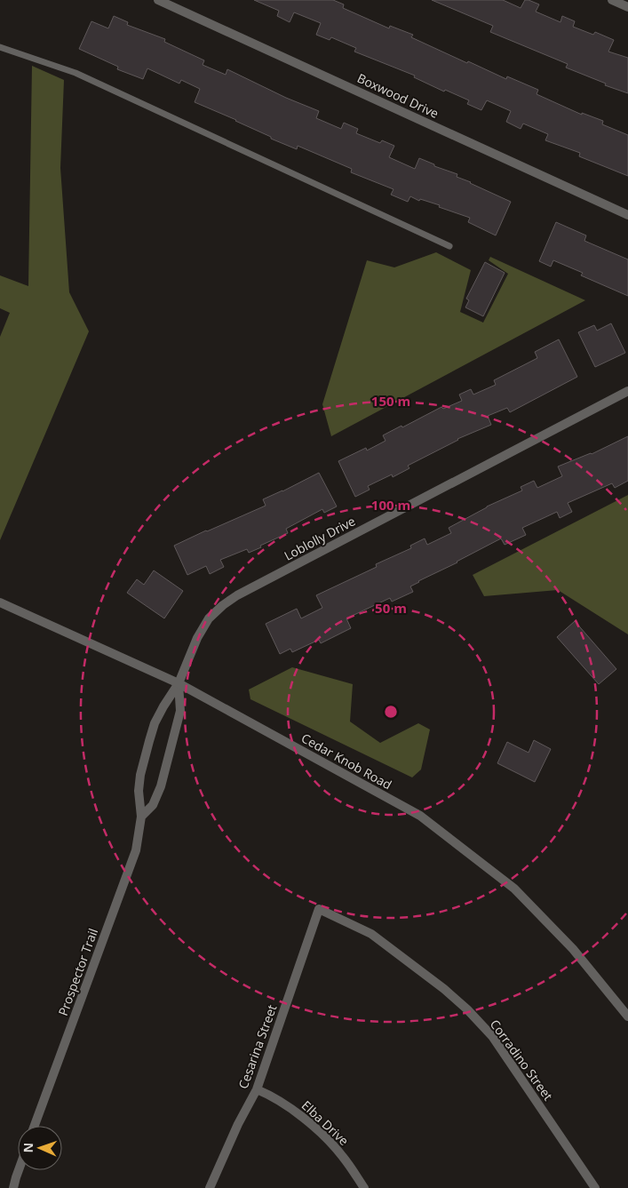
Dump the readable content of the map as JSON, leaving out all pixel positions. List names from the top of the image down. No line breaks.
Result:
{"streets":{"street":["Boxwood Drive","Loblolly Drive","Cedar Knob Road","Prospector Trail","Cesarina Street","Corradino Street","Elba Drive"]},"crossings":[["Loblolly Drive","Cedar Knob Road"],["Loblolly Drive","Prospector Trail"],["Cedar Knob Road","Prospector Trail"],["Cesarina Street","Corradino Street"],["Cesarina Street","Elba Drive"]],"north":"left","rings":["150 m","100 m","50 m"]}
